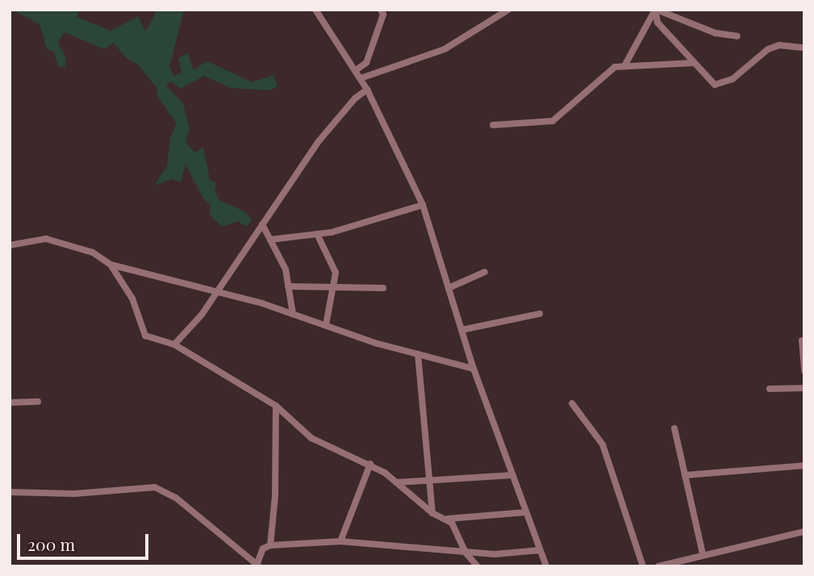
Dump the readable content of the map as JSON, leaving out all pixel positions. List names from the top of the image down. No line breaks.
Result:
{"scale_bar":"200 m"}
